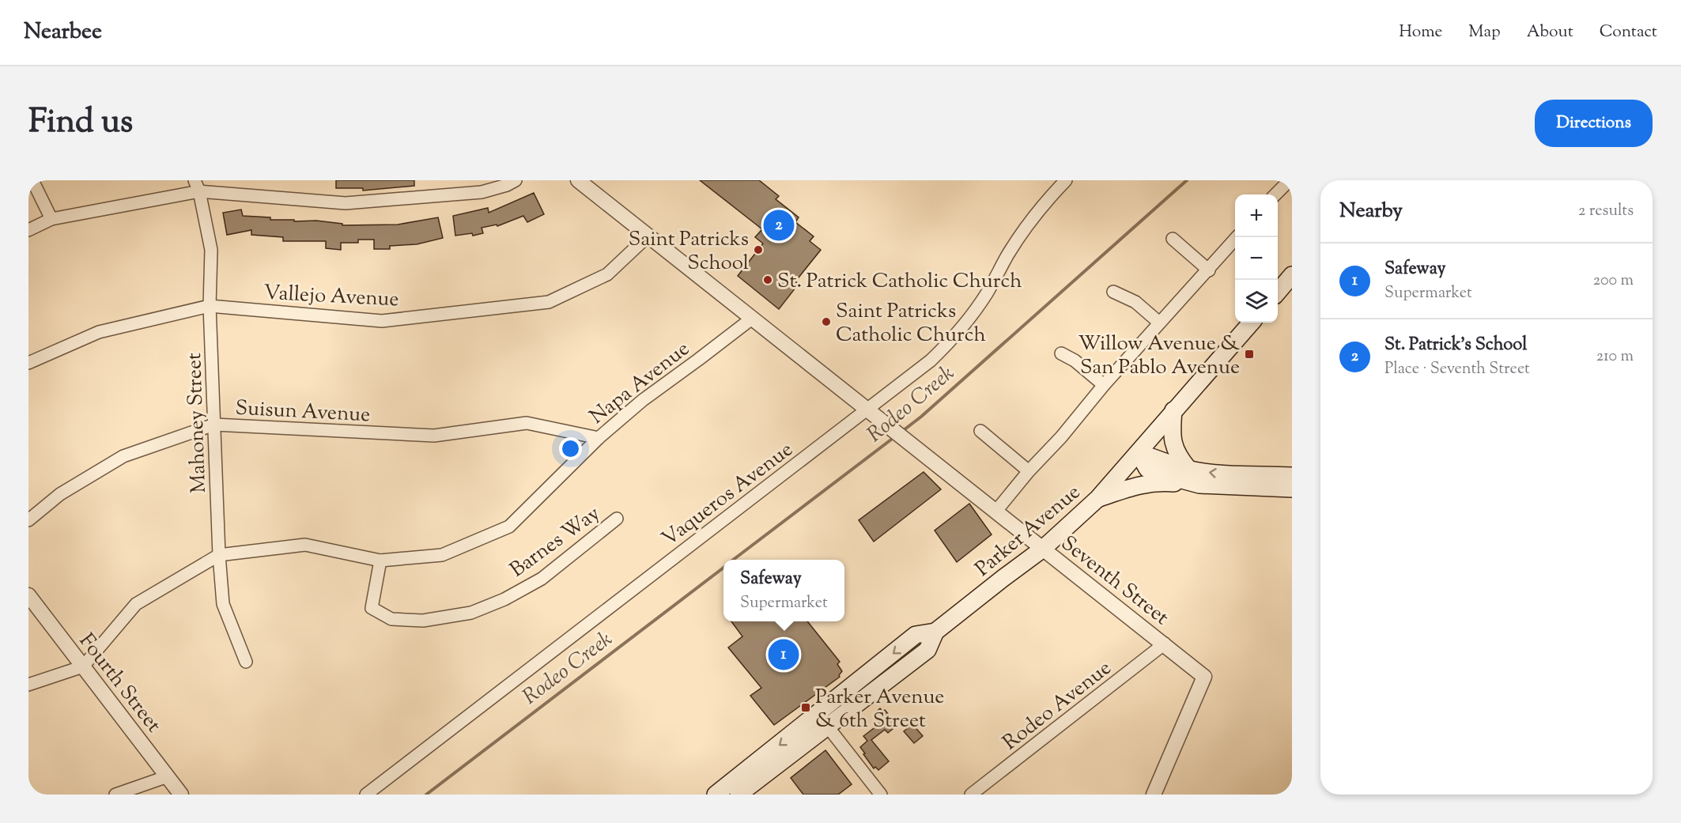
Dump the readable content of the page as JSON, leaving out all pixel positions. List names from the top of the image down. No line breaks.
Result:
{"streets":{"main road":["Parker Avenue"],"street":["Vallejo Avenue","Napa Avenue","Suisun Avenue","Mahoney Street","Vaqueros Avenue","Barnes Way","Seventh Street","Fourth Street","Rodeo Avenue"]},"crossings":[["Vallejo Avenue","Mahoney Street"],["Vallejo Avenue","Seventh Street"],["Napa Avenue","Suisun Avenue"],["Napa Avenue","Mahoney Street"],["Napa Avenue","Barnes Way"],["Napa Avenue","Seventh Street"],["Napa Avenue","Fourth Street"],["Suisun Avenue","Mahoney Street"],["Vaqueros Avenue","Seventh Street"],["Parker Avenue","Seventh Street"],["Seventh Street","Rodeo Avenue"]],"water":["Rodeo Creek"],"places":{"other":["Saint Patricks School","St. Patrick Catholic Church","Saint Patricks Catholic Church"],"transit":["Willow Avenue & San Pablo Avenue","Parker Avenue & 6th Street"]},"page":{"header":"Nearbee","nav":["Home","Map","About","Contact"],"title":"Find us","buttons":"Directions","heading":["Nearby","2 results"],"map_buttons":["+","−"],"pins":["2","1"],"list":[{"mark":"1","name":"Safeway","note":"Supermarket","value":"200 m"},{"mark":"2","name":"St. Patrick's School","note":"Place · Seventh Street","value":"210 m"}],"popup":["Safeway","Supermarket"]}}
